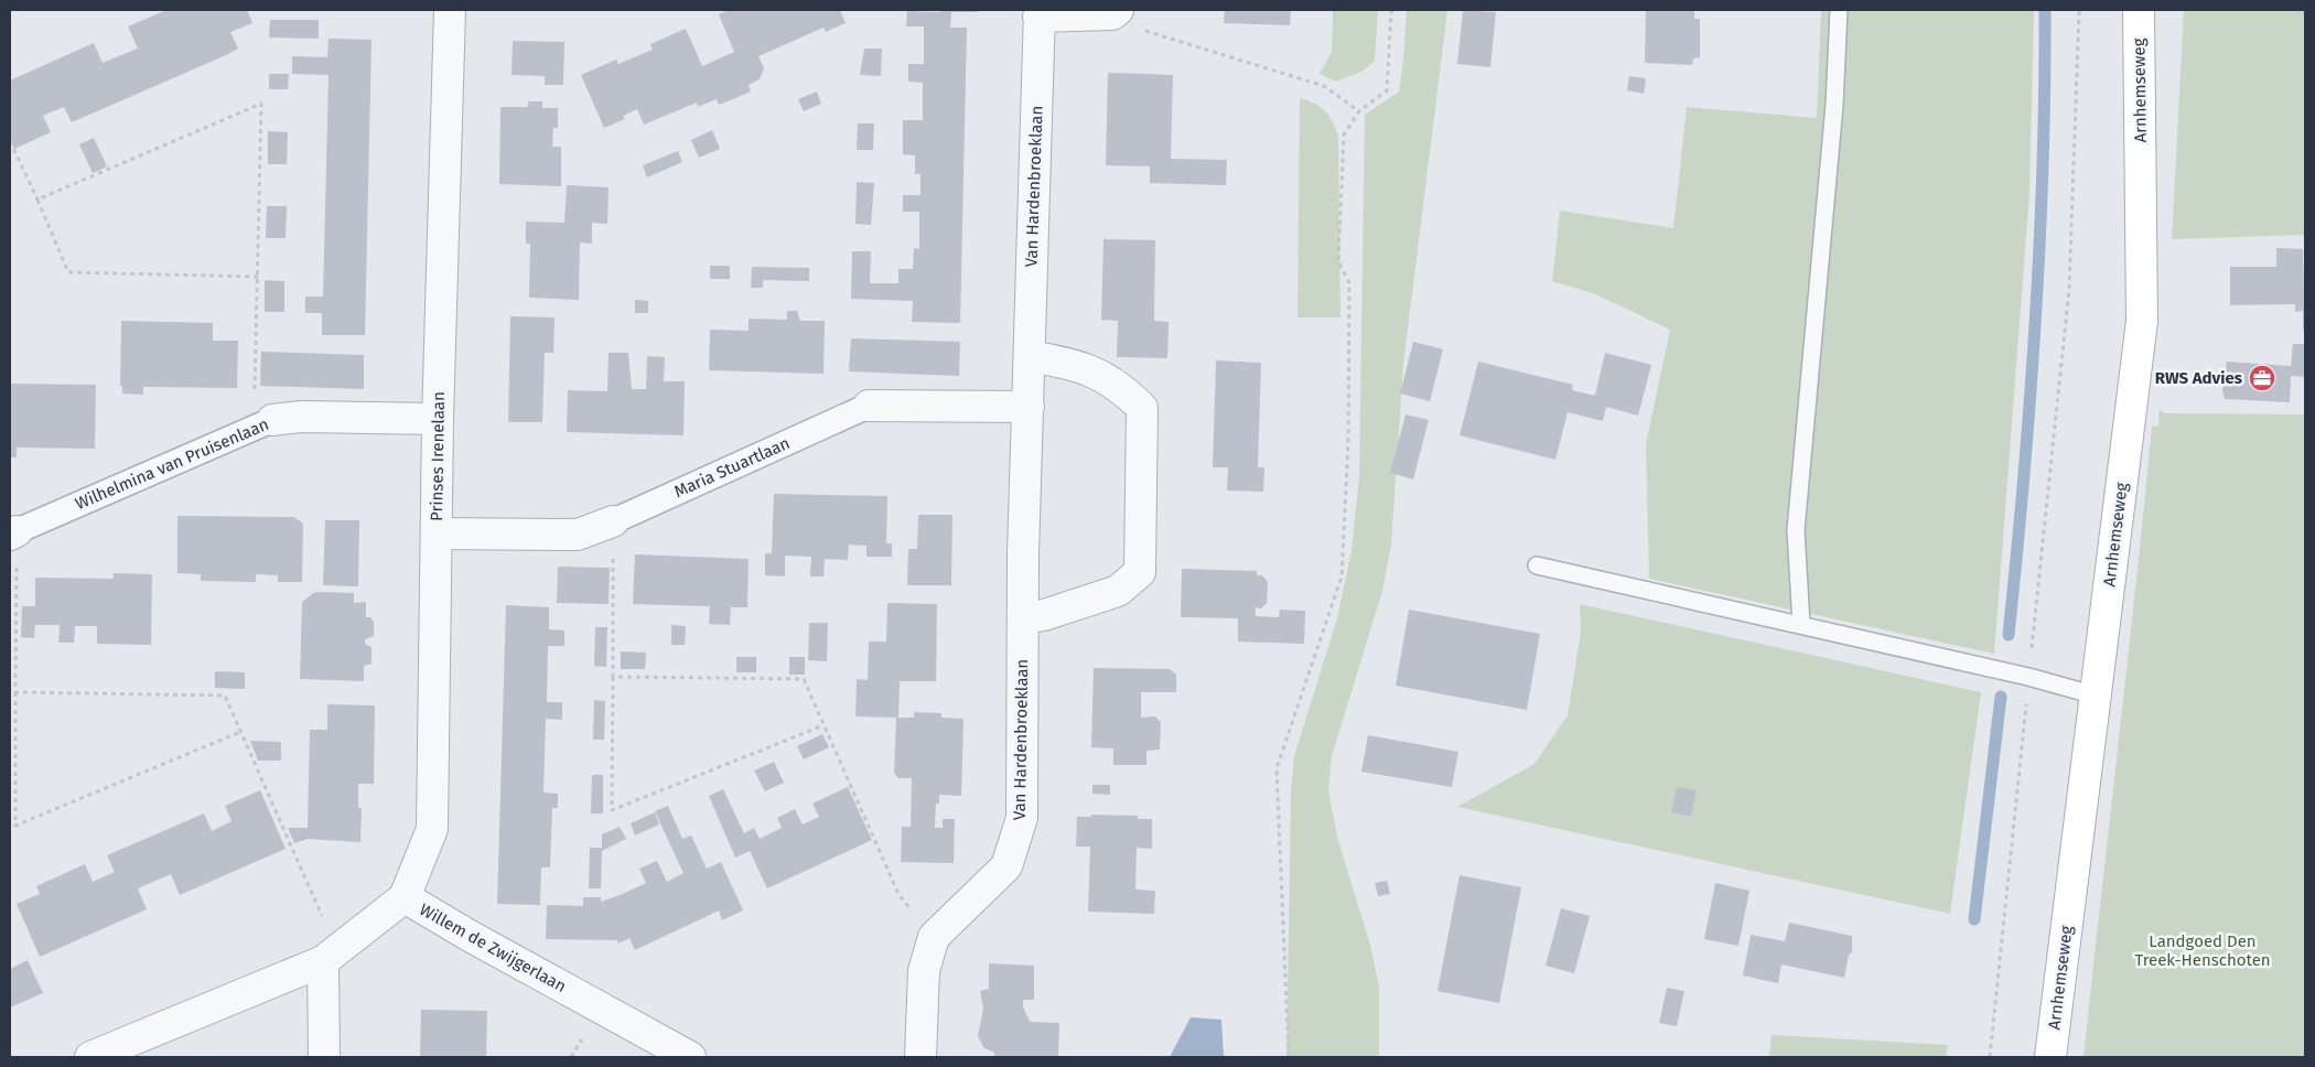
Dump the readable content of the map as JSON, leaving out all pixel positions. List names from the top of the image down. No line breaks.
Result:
{"streets":{"main road":["Arnhemseweg"],"street":["Van Hardenbroeklaan","Prinses Irenelaan","Wilhelmina van Pruisenlaan","Maria Stuartlaan","Willem de Zwijgerlaan"]},"crossings":[["Van Hardenbroeklaan","Maria Stuartlaan"],["Prinses Irenelaan","Wilhelmina van Pruisenlaan"],["Prinses Irenelaan","Maria Stuartlaan"],["Prinses Irenelaan","Willem de Zwijgerlaan"]],"parks":["Landgoed Den Treek-Henschoten"],"places":{"office":["RWS Advies"]}}
